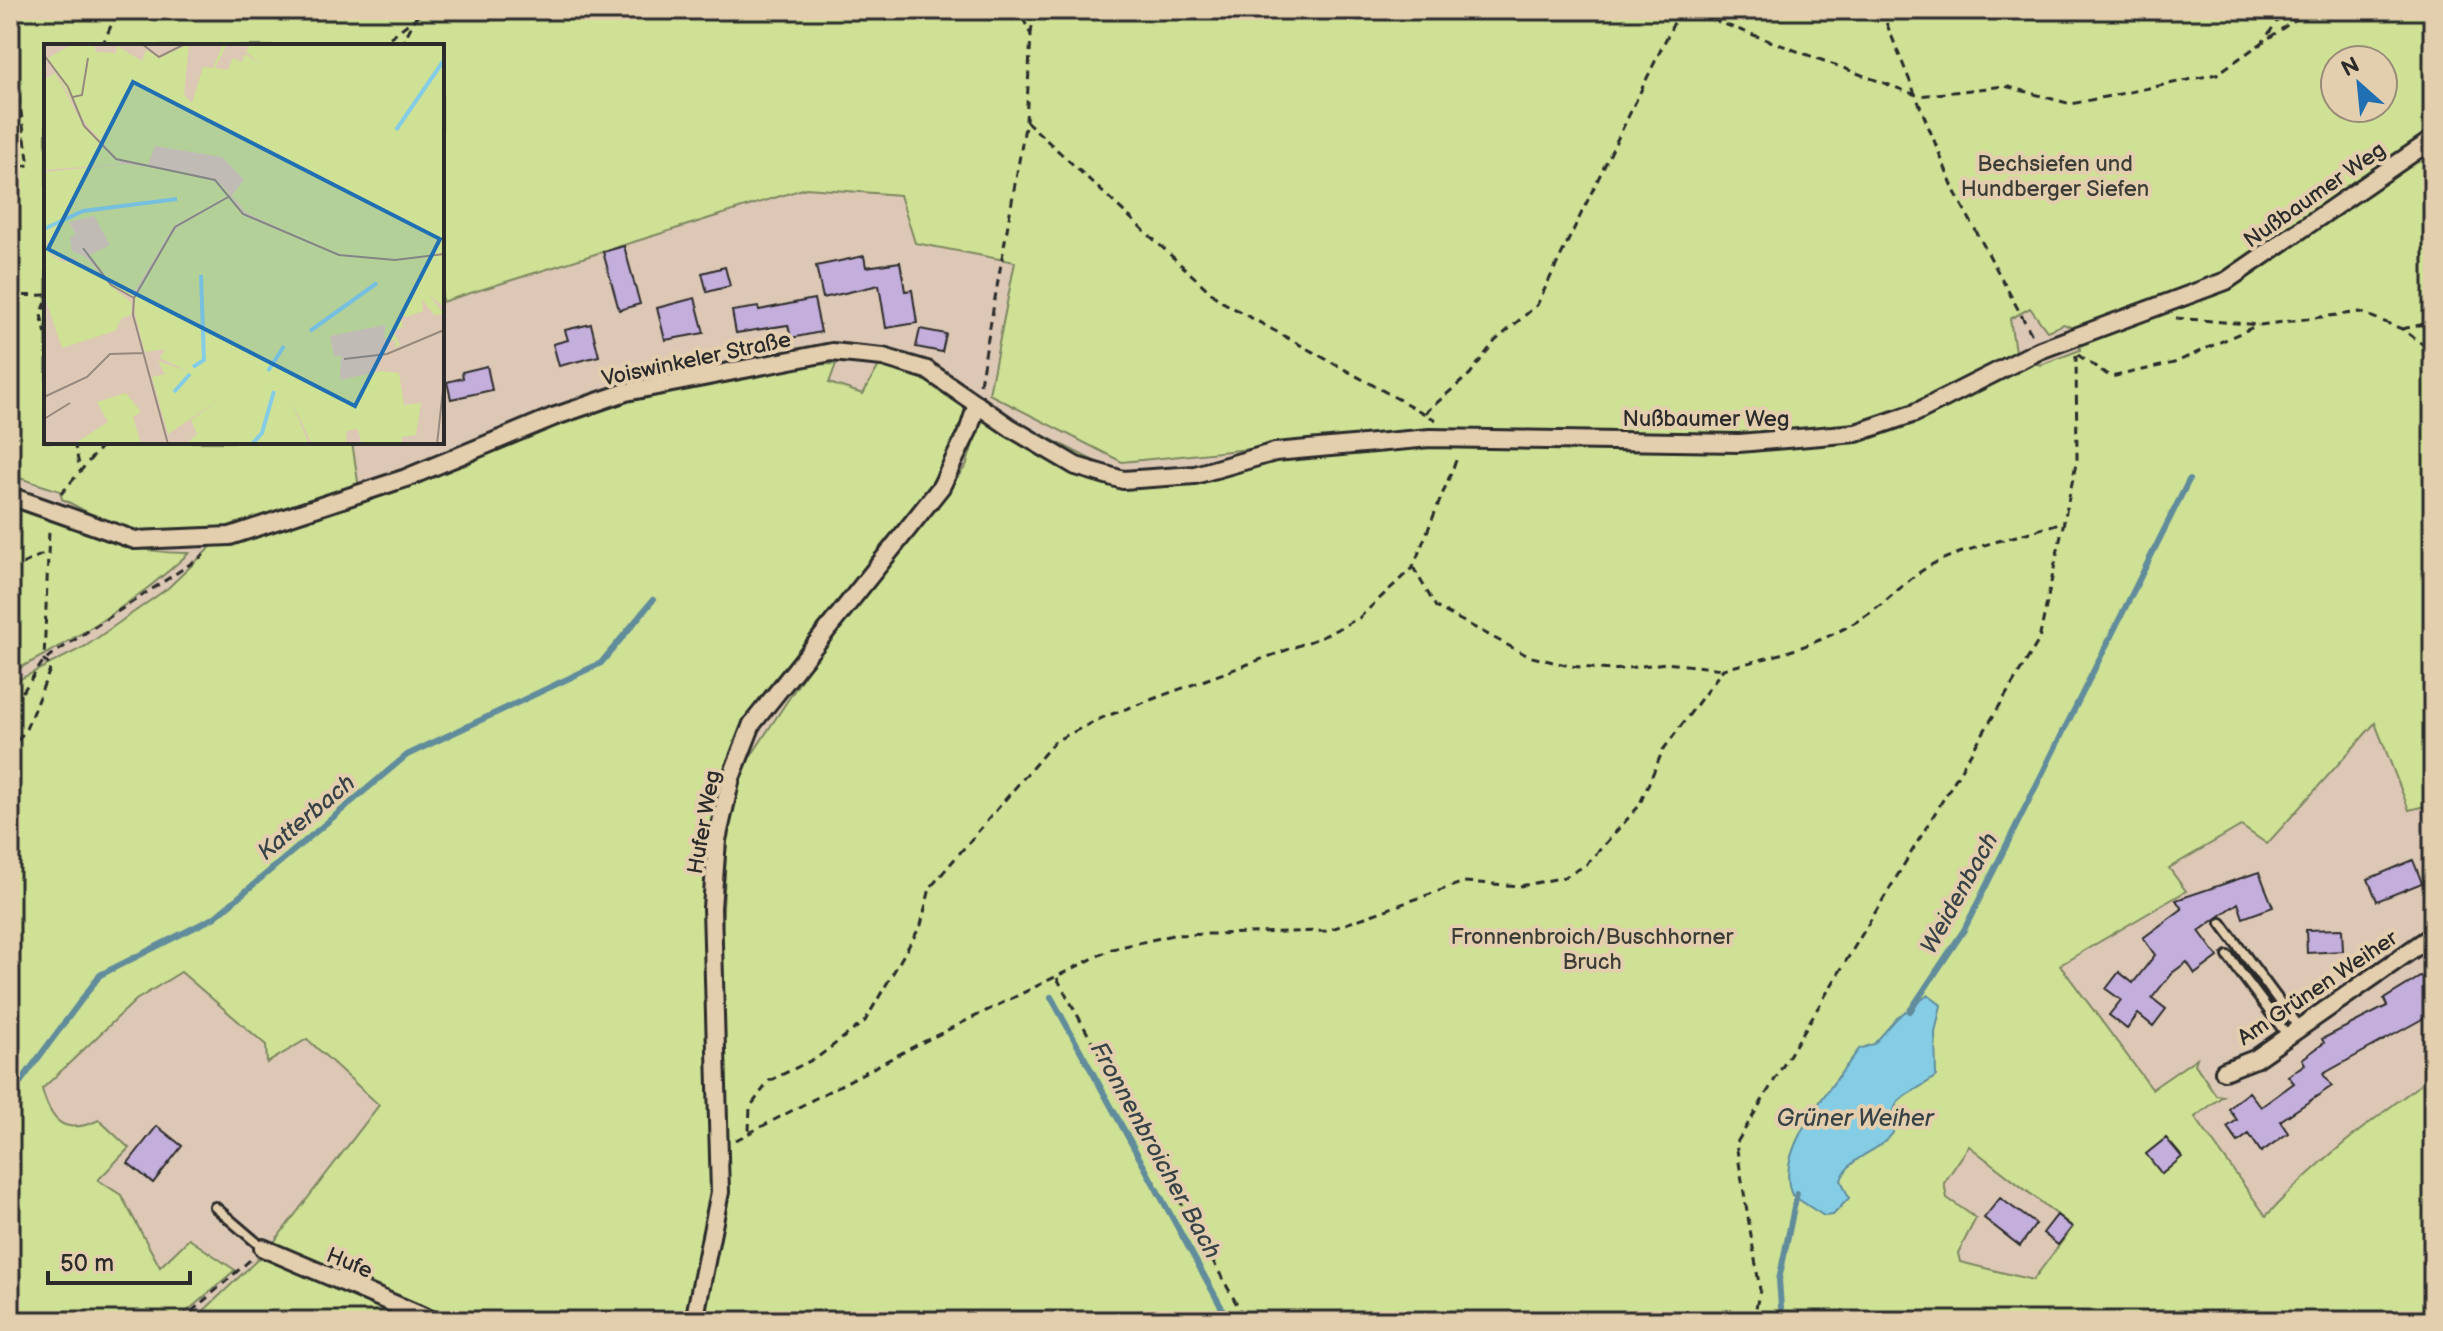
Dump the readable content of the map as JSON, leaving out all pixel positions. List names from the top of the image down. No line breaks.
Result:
{"streets":{"street":["Nußbaumer Weg","Voiswinkeler Straße","Hufer Weg","Am Grünen Weiher","Hufe"]},"crossings":[["Nußbaumer Weg","Voiswinkeler Straße"],["Nußbaumer Weg","Hufer Weg"],["Voiswinkeler Straße","Hufer Weg"]],"water":["Katterbach","Weidenbach","Grüner Weiher","Fronnenbroicher Bach"],"parks":["Bechsiefen und Hundberger Siefen","Fronnenbroich/Buschhorner Bruch"],"scale_bar":"50 m","north":"top left"}
